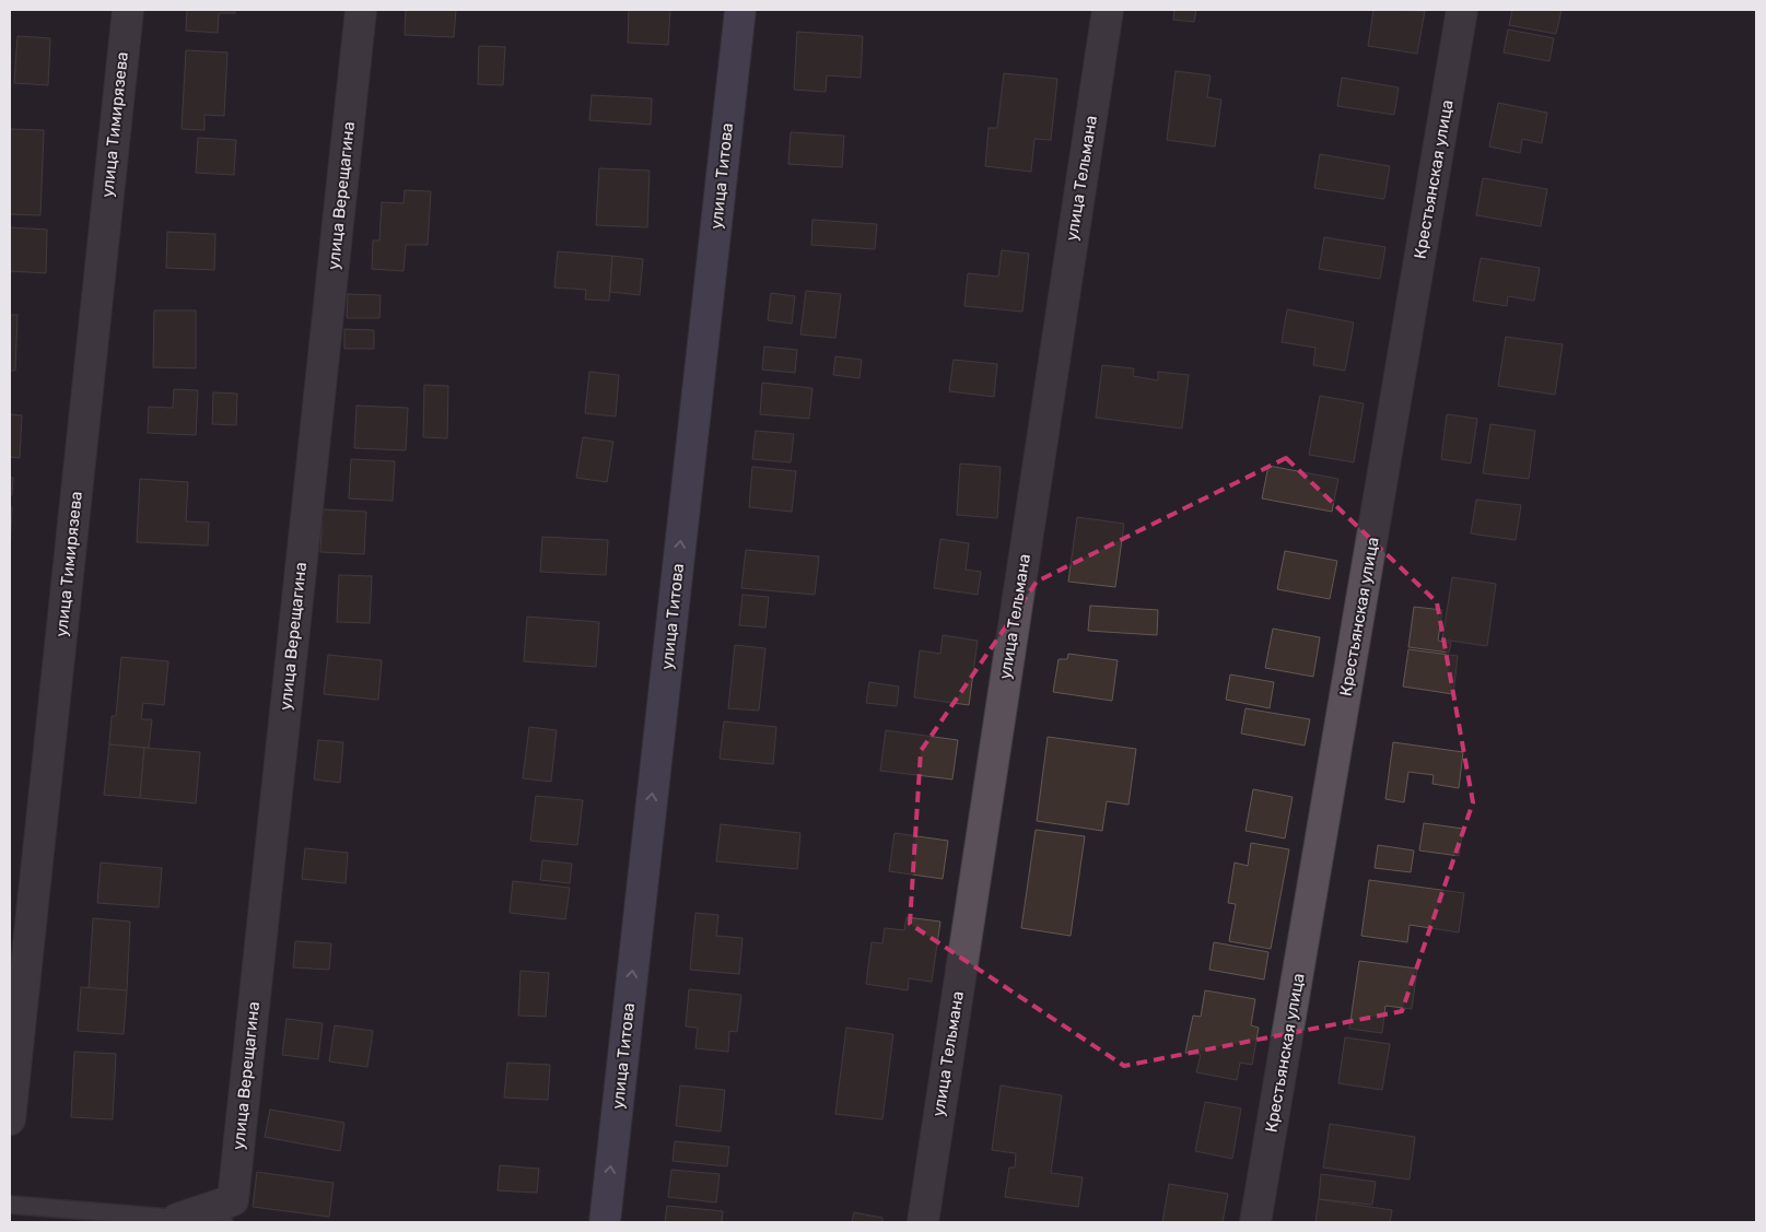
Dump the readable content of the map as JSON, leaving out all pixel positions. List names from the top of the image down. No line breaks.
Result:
{"streets":{"main road":["улица Титова"],"street":["улица Тимирязева","улица Тельмана","Крестьянская улица","улица Верещагина"]},"one_way":["улица Титова"]}
